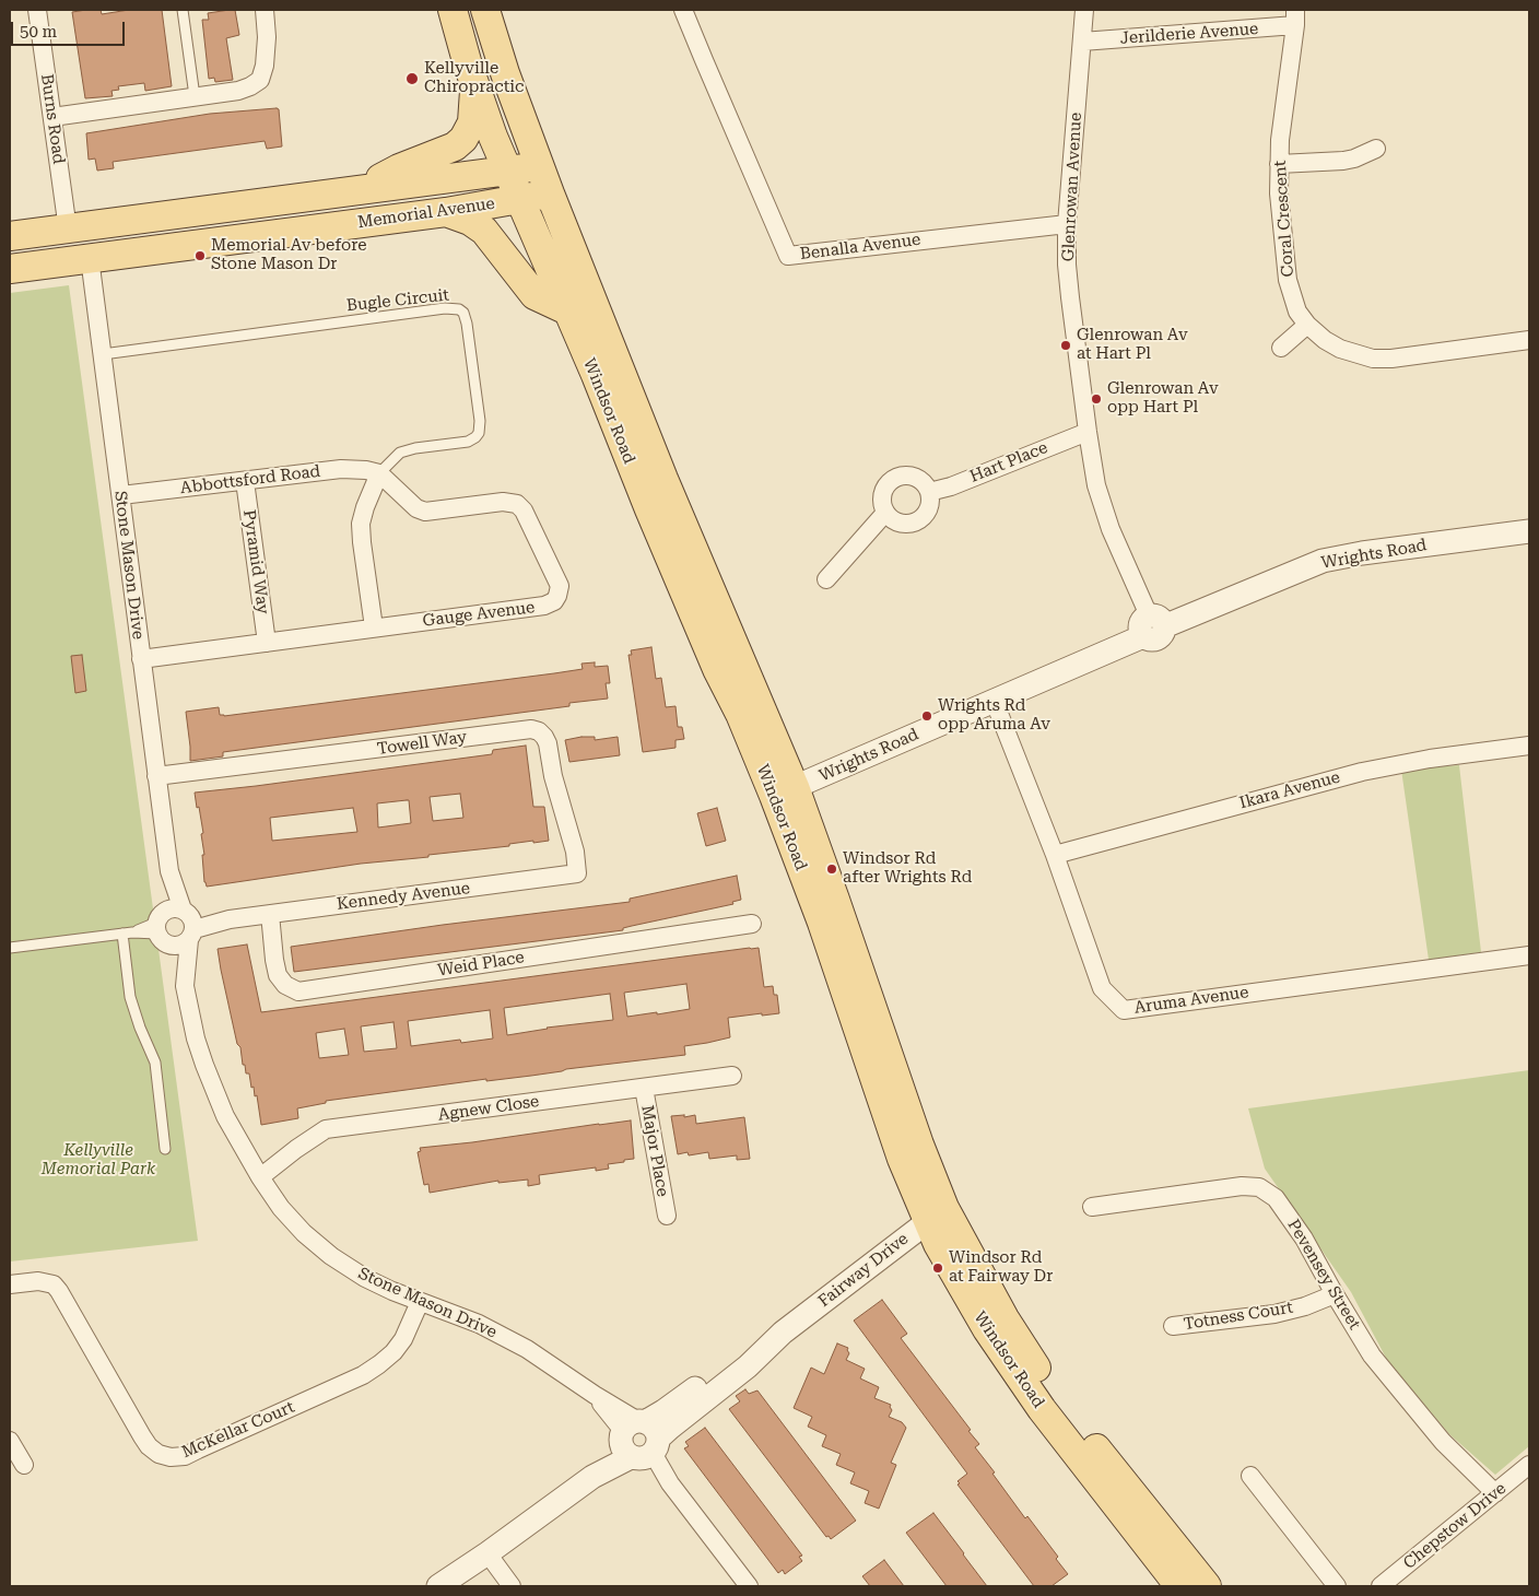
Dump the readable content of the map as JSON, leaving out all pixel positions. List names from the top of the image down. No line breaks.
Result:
{"streets":{"main road":["Memorial Avenue","Windsor Road"],"street":["Jerilderie Avenue","Burns Road","Glenrowan Avenue","Coral Crescent","Benalla Avenue","Hart Place","Abbottsford Road","Wrights Road","Pyramid Way","Stone Mason Drive","Gauge Avenue","Towell Way","Ikara Avenue","Kennedy Avenue","Weid Place","Aruma Avenue","Agnew Close","Major Place","Fairway Drive","Pevensey Street","Totness Court","McKellar Court","Chepstow Drive"],"lane":["Bugle Circuit"]},"crossings":[["Jerilderie Avenue","Glenrowan Avenue"],["Jerilderie Avenue","Coral Crescent"],["Burns Road","Memorial Avenue"],["Glenrowan Avenue","Benalla Avenue"],["Glenrowan Avenue","Hart Place"],["Glenrowan Avenue","Wrights Road"],["Memorial Avenue","Windsor Road"],["Memorial Avenue","Stone Mason Drive"],["Bugle Circuit","Abbottsford Road"],["Bugle Circuit","Stone Mason Drive"],["Bugle Circuit","Gauge Avenue"],["Windsor Road","Wrights Road"],["Windsor Road","Fairway Drive"],["Abbottsford Road","Pyramid Way"],["Abbottsford Road","Stone Mason Drive"],["Abbottsford Road","Gauge Avenue"],["Wrights Road","Aruma Avenue"],["Pyramid Way","Gauge Avenue"],["Stone Mason Drive","Gauge Avenue"],["Stone Mason Drive","Towell Way"],["Stone Mason Drive","Kennedy Avenue"],["Stone Mason Drive","Agnew Close"],["Stone Mason Drive","Fairway Drive"],["Stone Mason Drive","McKellar Court"],["Towell Way","Kennedy Avenue"],["Ikara Avenue","Aruma Avenue"],["Kennedy Avenue","Weid Place"],["Agnew Close","Major Place"],["Pevensey Street","Totness Court"],["Pevensey Street","Chepstow Drive"]],"parks":["Kellyville Memorial Park"],"places":["Kellyville Chiropractic","Memorial Av before Stone Mason Dr","Glenrowan Av at Hart Pl","Glenrowan Av opp Hart Pl","Wrights Rd opp Aruma Av","Windsor Rd after Wrights Rd","Windsor Rd at Fairway Dr"],"scale_bar":"50 m"}
